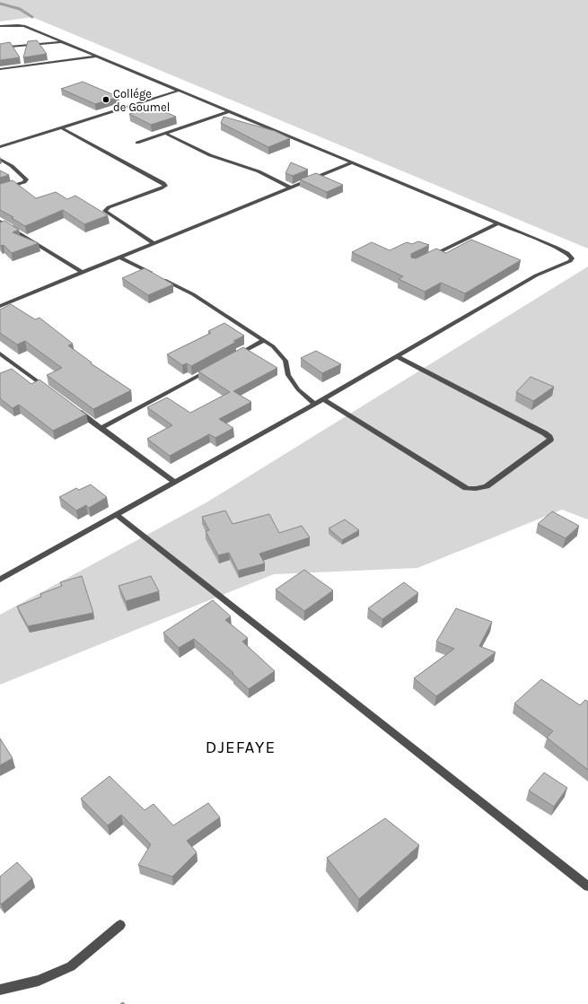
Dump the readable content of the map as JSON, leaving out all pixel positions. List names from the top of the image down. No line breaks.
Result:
{"districts":["DJEFAYE"],"places":["Collége de Goumel"]}
